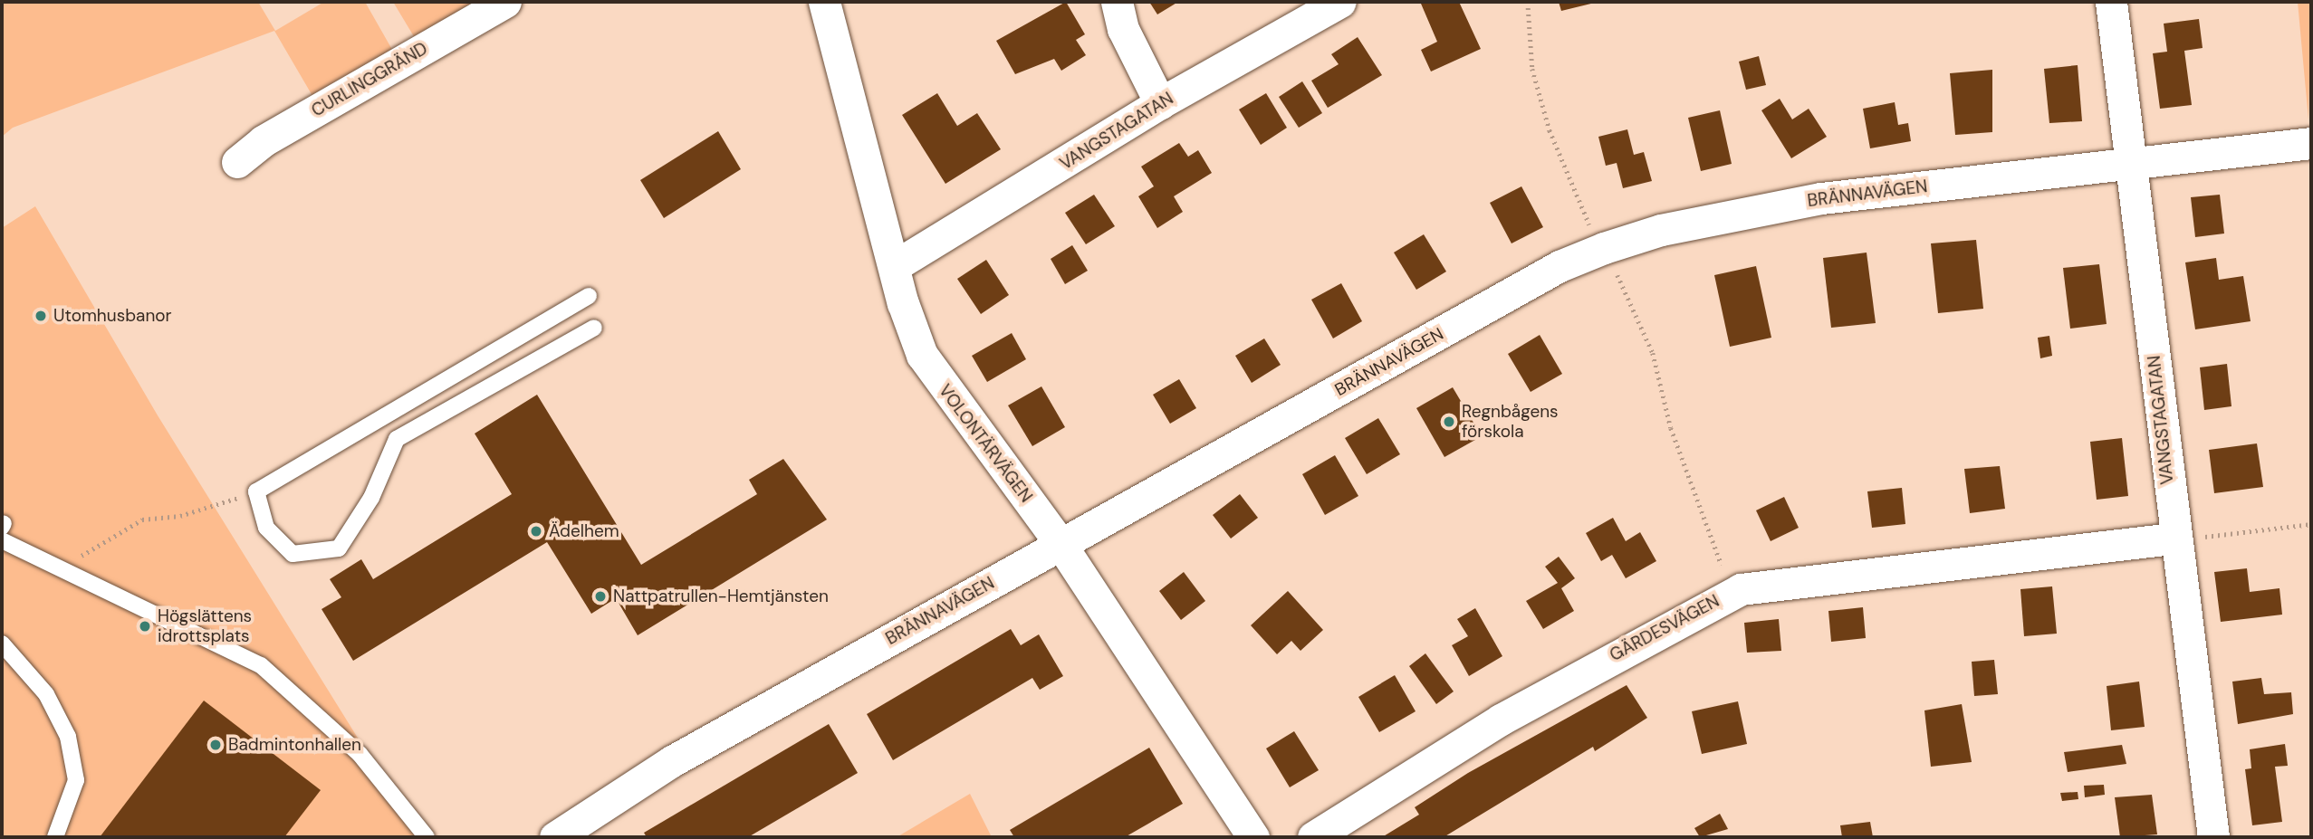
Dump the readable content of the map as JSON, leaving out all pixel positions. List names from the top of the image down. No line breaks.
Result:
{"streets":{"street":["CURLINGGRÄND","VANGSTAGATAN","BRÄNNAVÄGEN","VOLONTÄRVÄGEN","GÄRDESVÄGEN"]},"crossings":[["VANGSTAGATAN","BRÄNNAVÄGEN"],["VANGSTAGATAN","VOLONTÄRVÄGEN"],["VANGSTAGATAN","GÄRDESVÄGEN"],["BRÄNNAVÄGEN","VOLONTÄRVÄGEN"]],"places":["Utomhusbanor","Regnbågens förskola","Ädelhem","Nattpatrullen-Hemtjänsten","Högslättens idrottsplats","Badmintonhallen"]}
